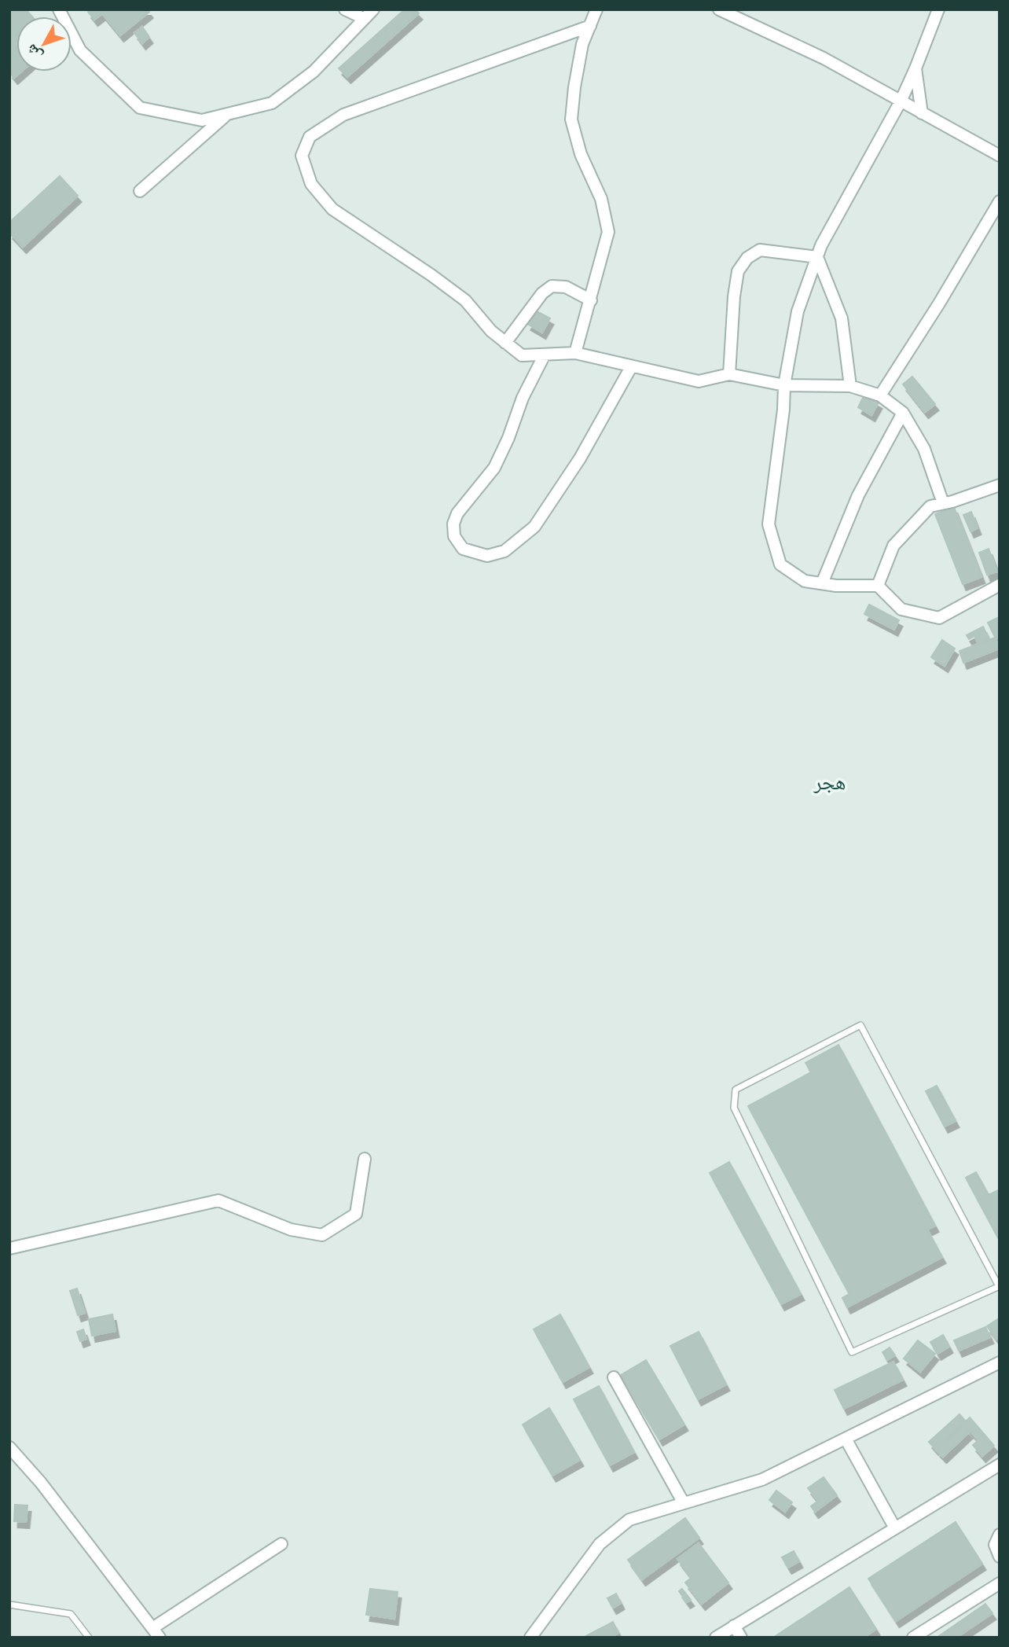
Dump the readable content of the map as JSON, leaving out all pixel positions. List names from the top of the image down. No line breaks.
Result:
{"districts":["هجر"],"north":"bottom left"}
